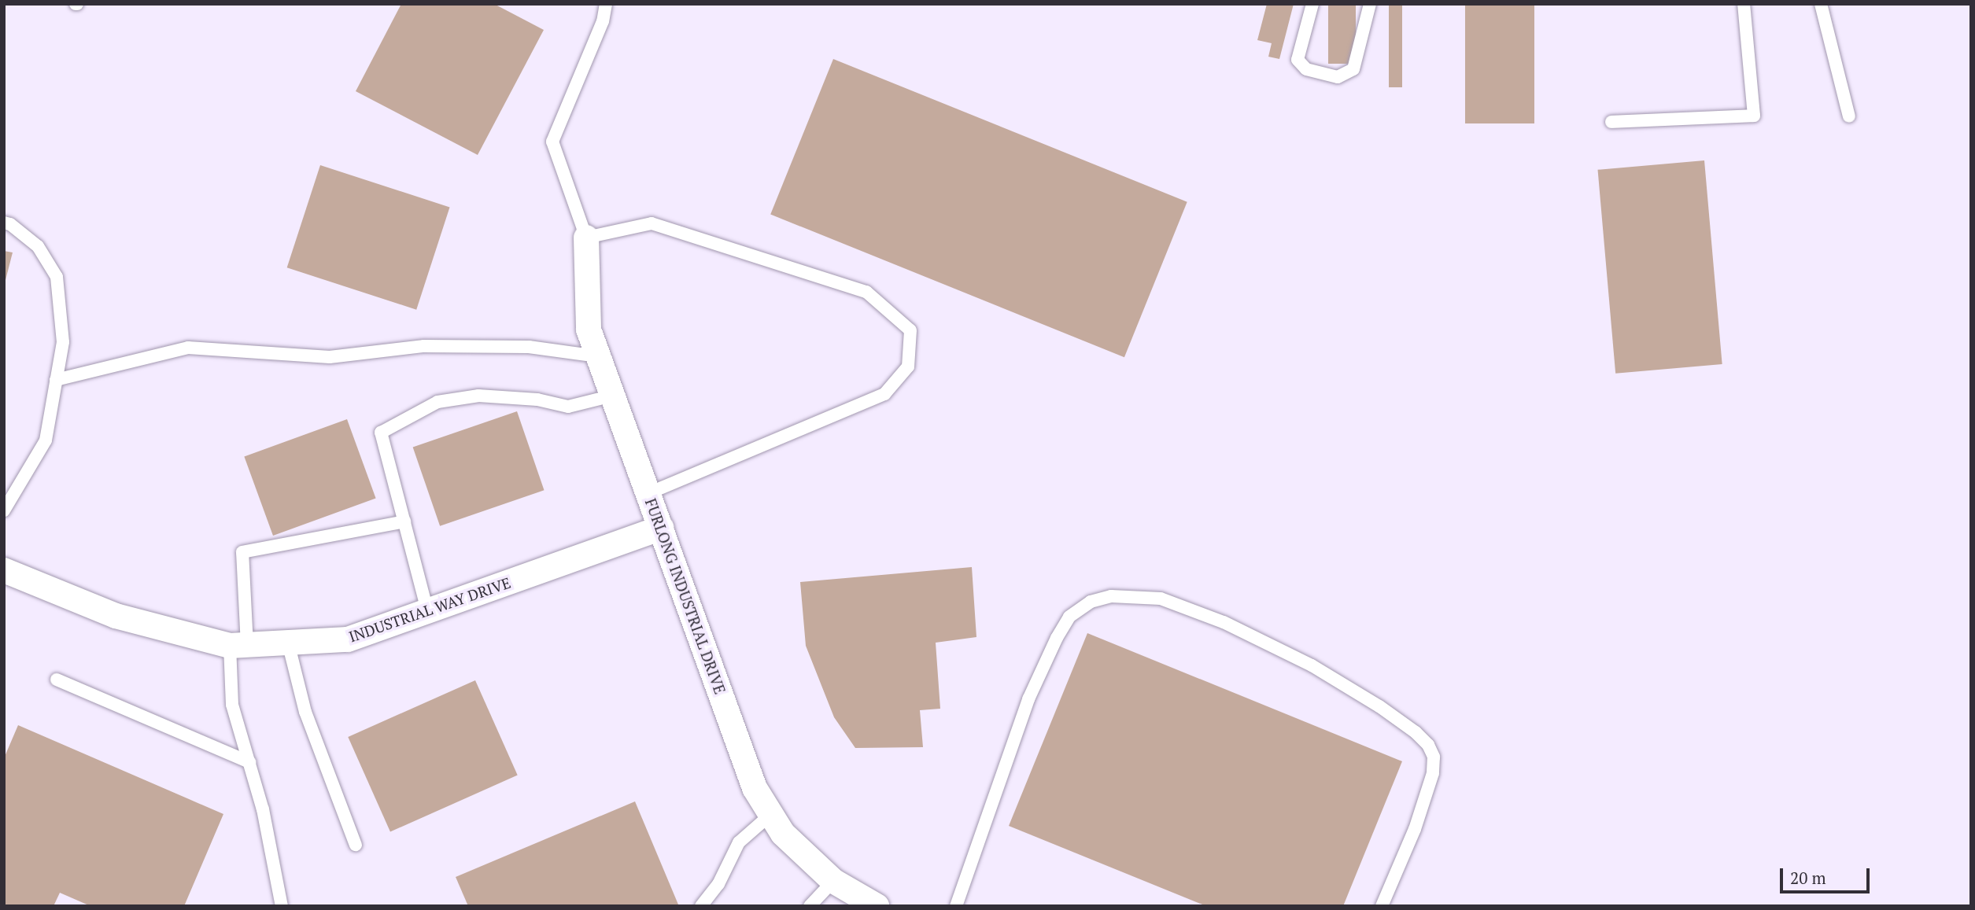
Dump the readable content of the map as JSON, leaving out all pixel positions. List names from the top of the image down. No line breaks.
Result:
{"streets":{"street":["FURLONG INDUSTRIAL DRIVE","INDUSTRIAL WAY DRIVE"]},"crossings":[["FURLONG INDUSTRIAL DRIVE","INDUSTRIAL WAY DRIVE"]],"scale_bar":"20 m"}
